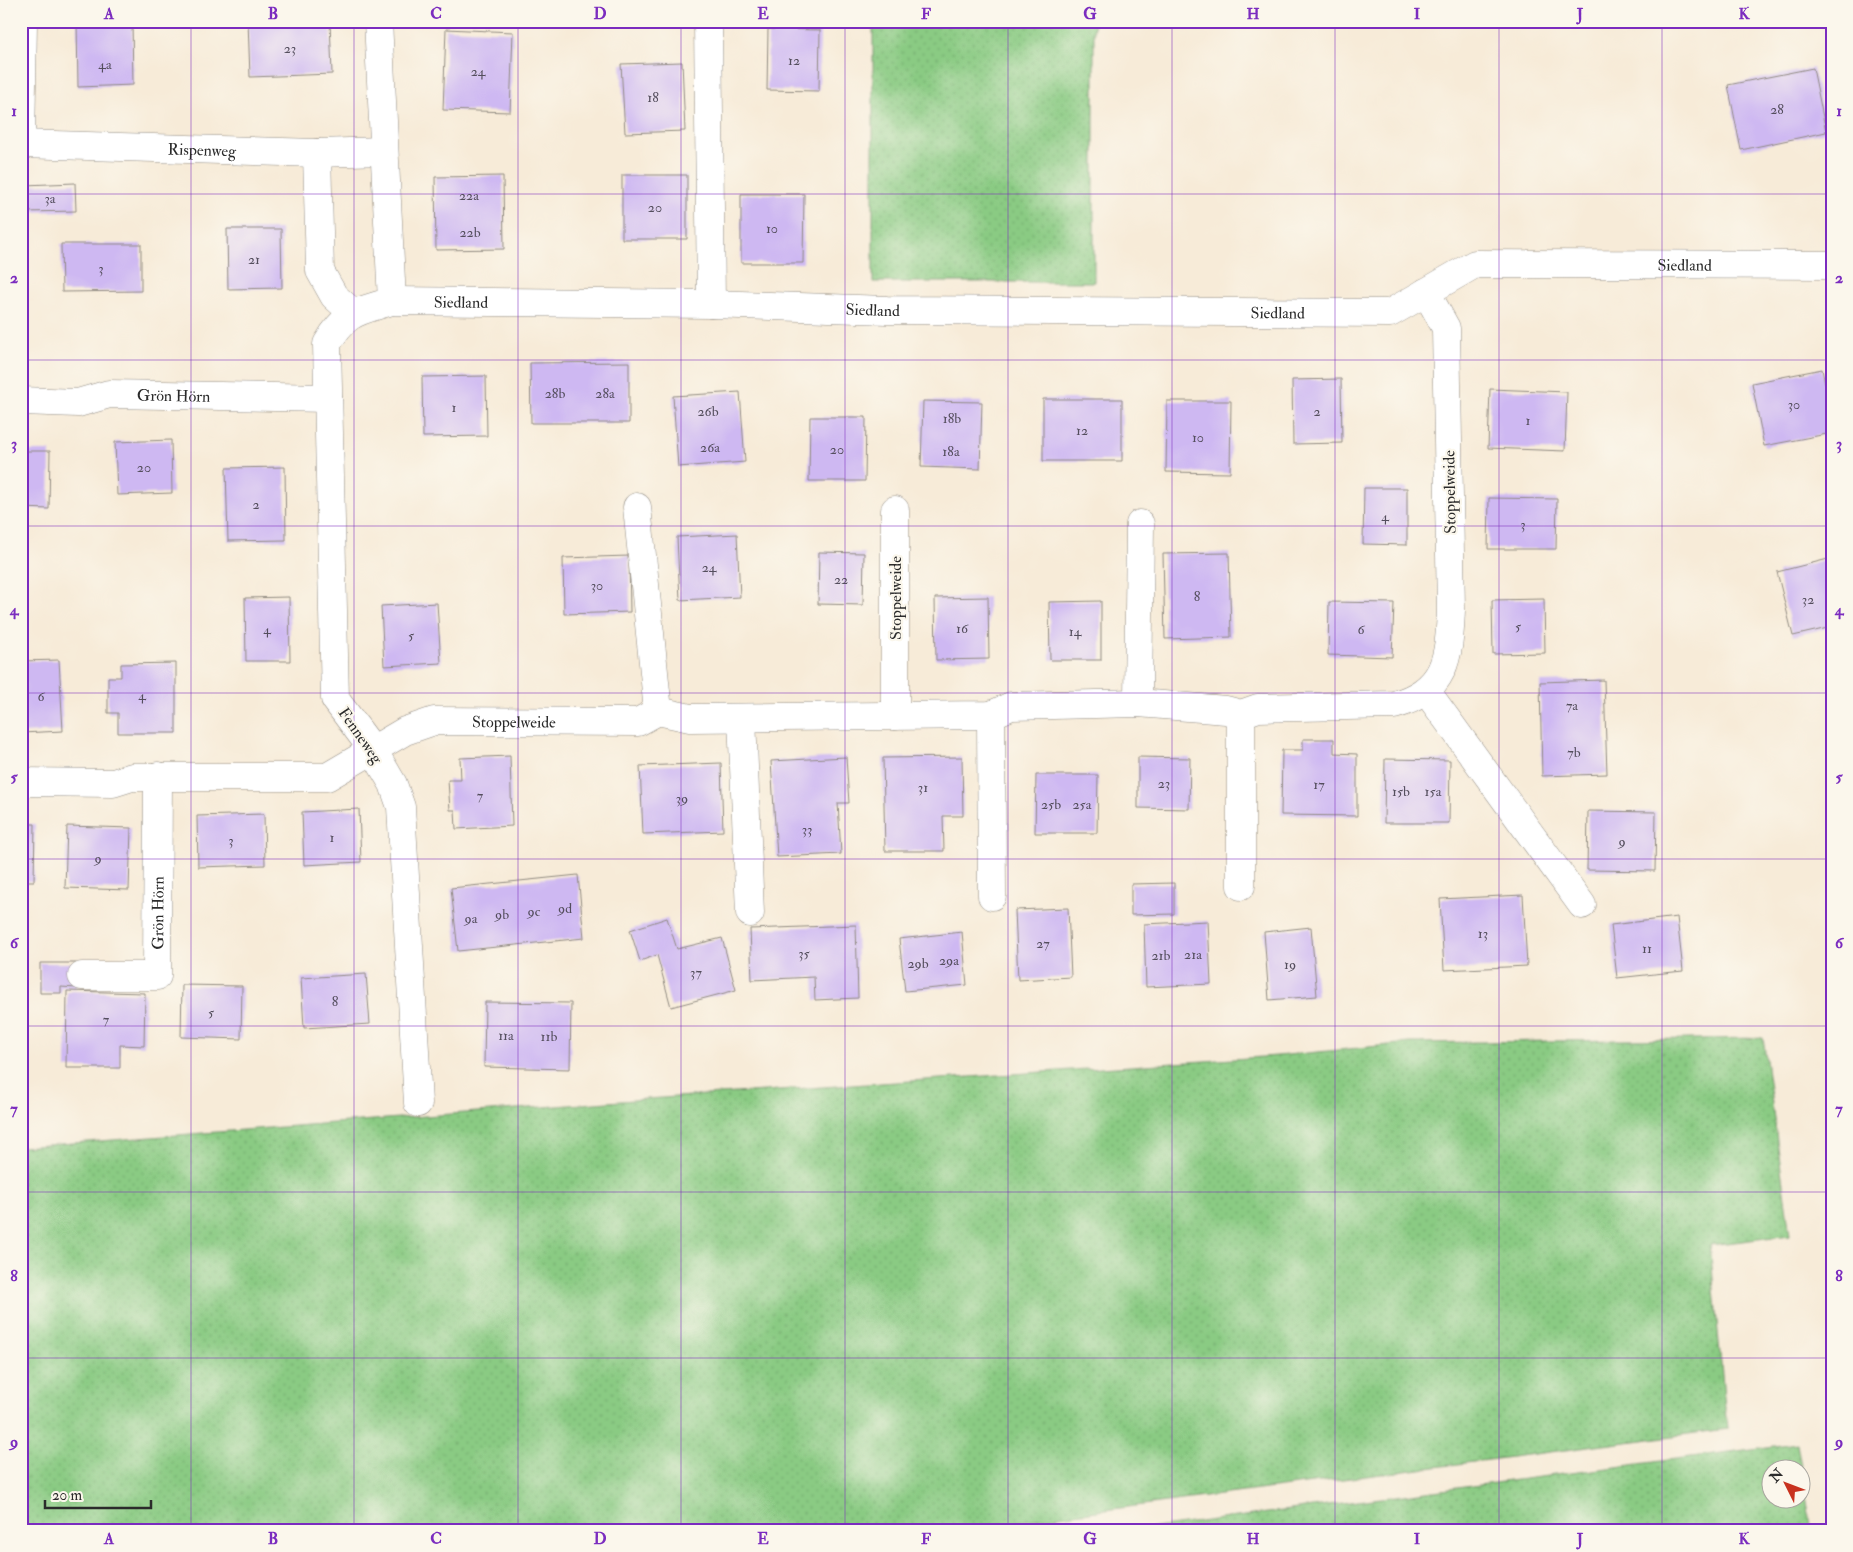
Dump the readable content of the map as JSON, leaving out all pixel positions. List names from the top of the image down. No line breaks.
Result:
{"streets":{"street":["Rispenweg","Siedland","Grön Hörn","Stoppelweide","Fenneweg"]},"crossings":[["Siedland","Stoppelweide"],["Siedland","Fenneweg"],["Grön Hörn","Fenneweg"],["Stoppelweide","Fenneweg"]],"house_numbers":["23","12","4a","24","18","28","22a","3a","20","10","22b","21","3","28b","28a","30","1","26b","2","18b","1","12","10","26a","20","18a","20","2","4","3","24","22","30","8","32","5","16","4","6","14","5","4","6","7a","7b","23","17","31","15b","15a","7","39","25b","25a","33","1","3","9","9","9d","9c","9b","9a","13","27","11","35","21a","21b","29a","29b","19","37","8","5","7","11a","11b"],"scale_bar":"20 m","north":"top left","grid":{"columns":["A","B","C","D","E","F","G","H","I","J","K"],"rows":["1","2","3","4","5","6","7","8","9"]}}
